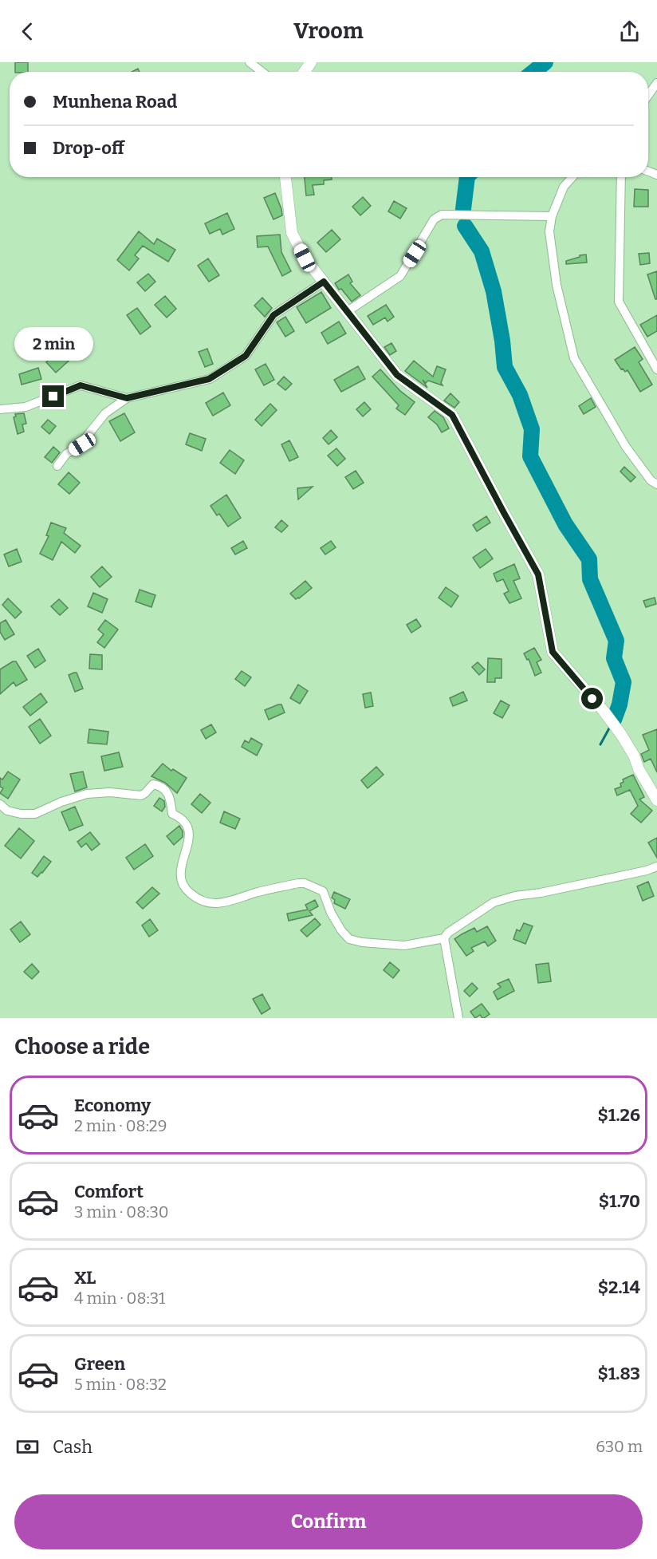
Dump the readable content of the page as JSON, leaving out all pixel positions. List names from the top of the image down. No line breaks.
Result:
{"page":{"header":"Vroom","banner":["Munhena Road","Drop-off"],"bubble":"2 min","heading":"Choose a ride","list":[{"name":"Economy","note":"2 min · 08:29","value":"$1.26"},{"name":"Comfort","note":"3 min · 08:30","value":"$1.70"},{"name":"XL","note":"4 min · 08:31","value":"$2.14"},{"name":"Green","note":"5 min · 08:32","value":"$1.83"}],"pay":["Cash","630 m"],"buttons":"Confirm"}}
